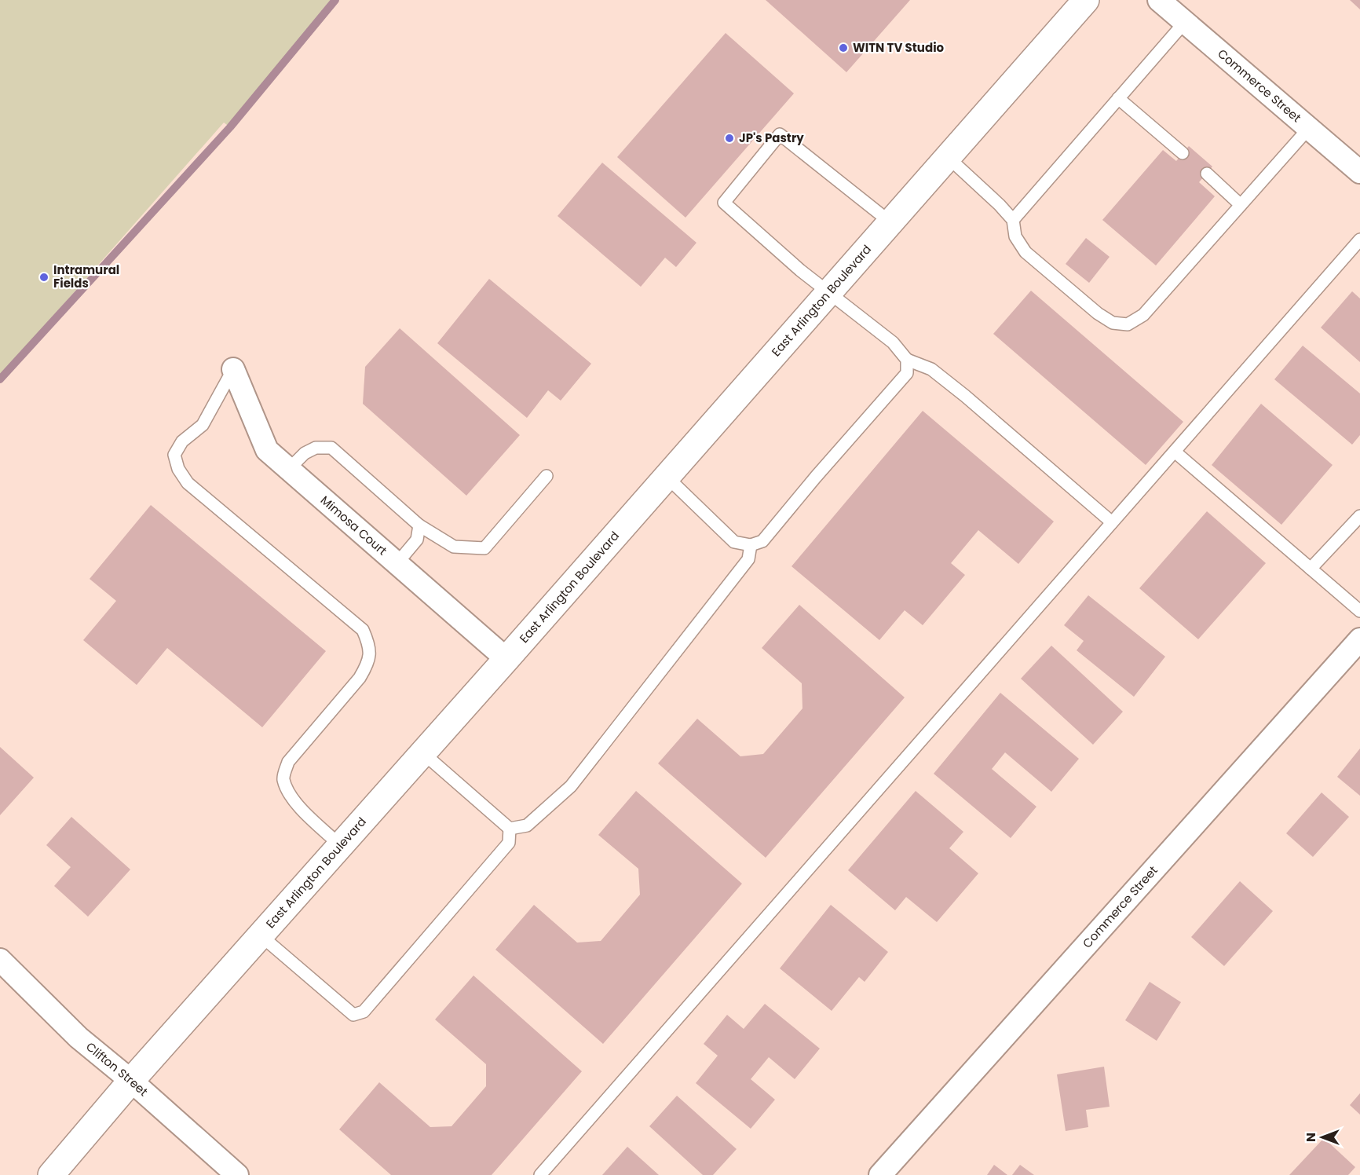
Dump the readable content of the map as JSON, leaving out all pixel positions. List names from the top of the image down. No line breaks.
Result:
{"streets":{"main road":["East Arlington Boulevard"],"street":["Commerce Street","Mimosa Court","Clifton Street"]},"crossings":[["East Arlington Boulevard","Mimosa Court"],["East Arlington Boulevard","Clifton Street"]],"places":["WITN TV Studio","JP's Pastry","Intramural Fields"],"north":"left"}
